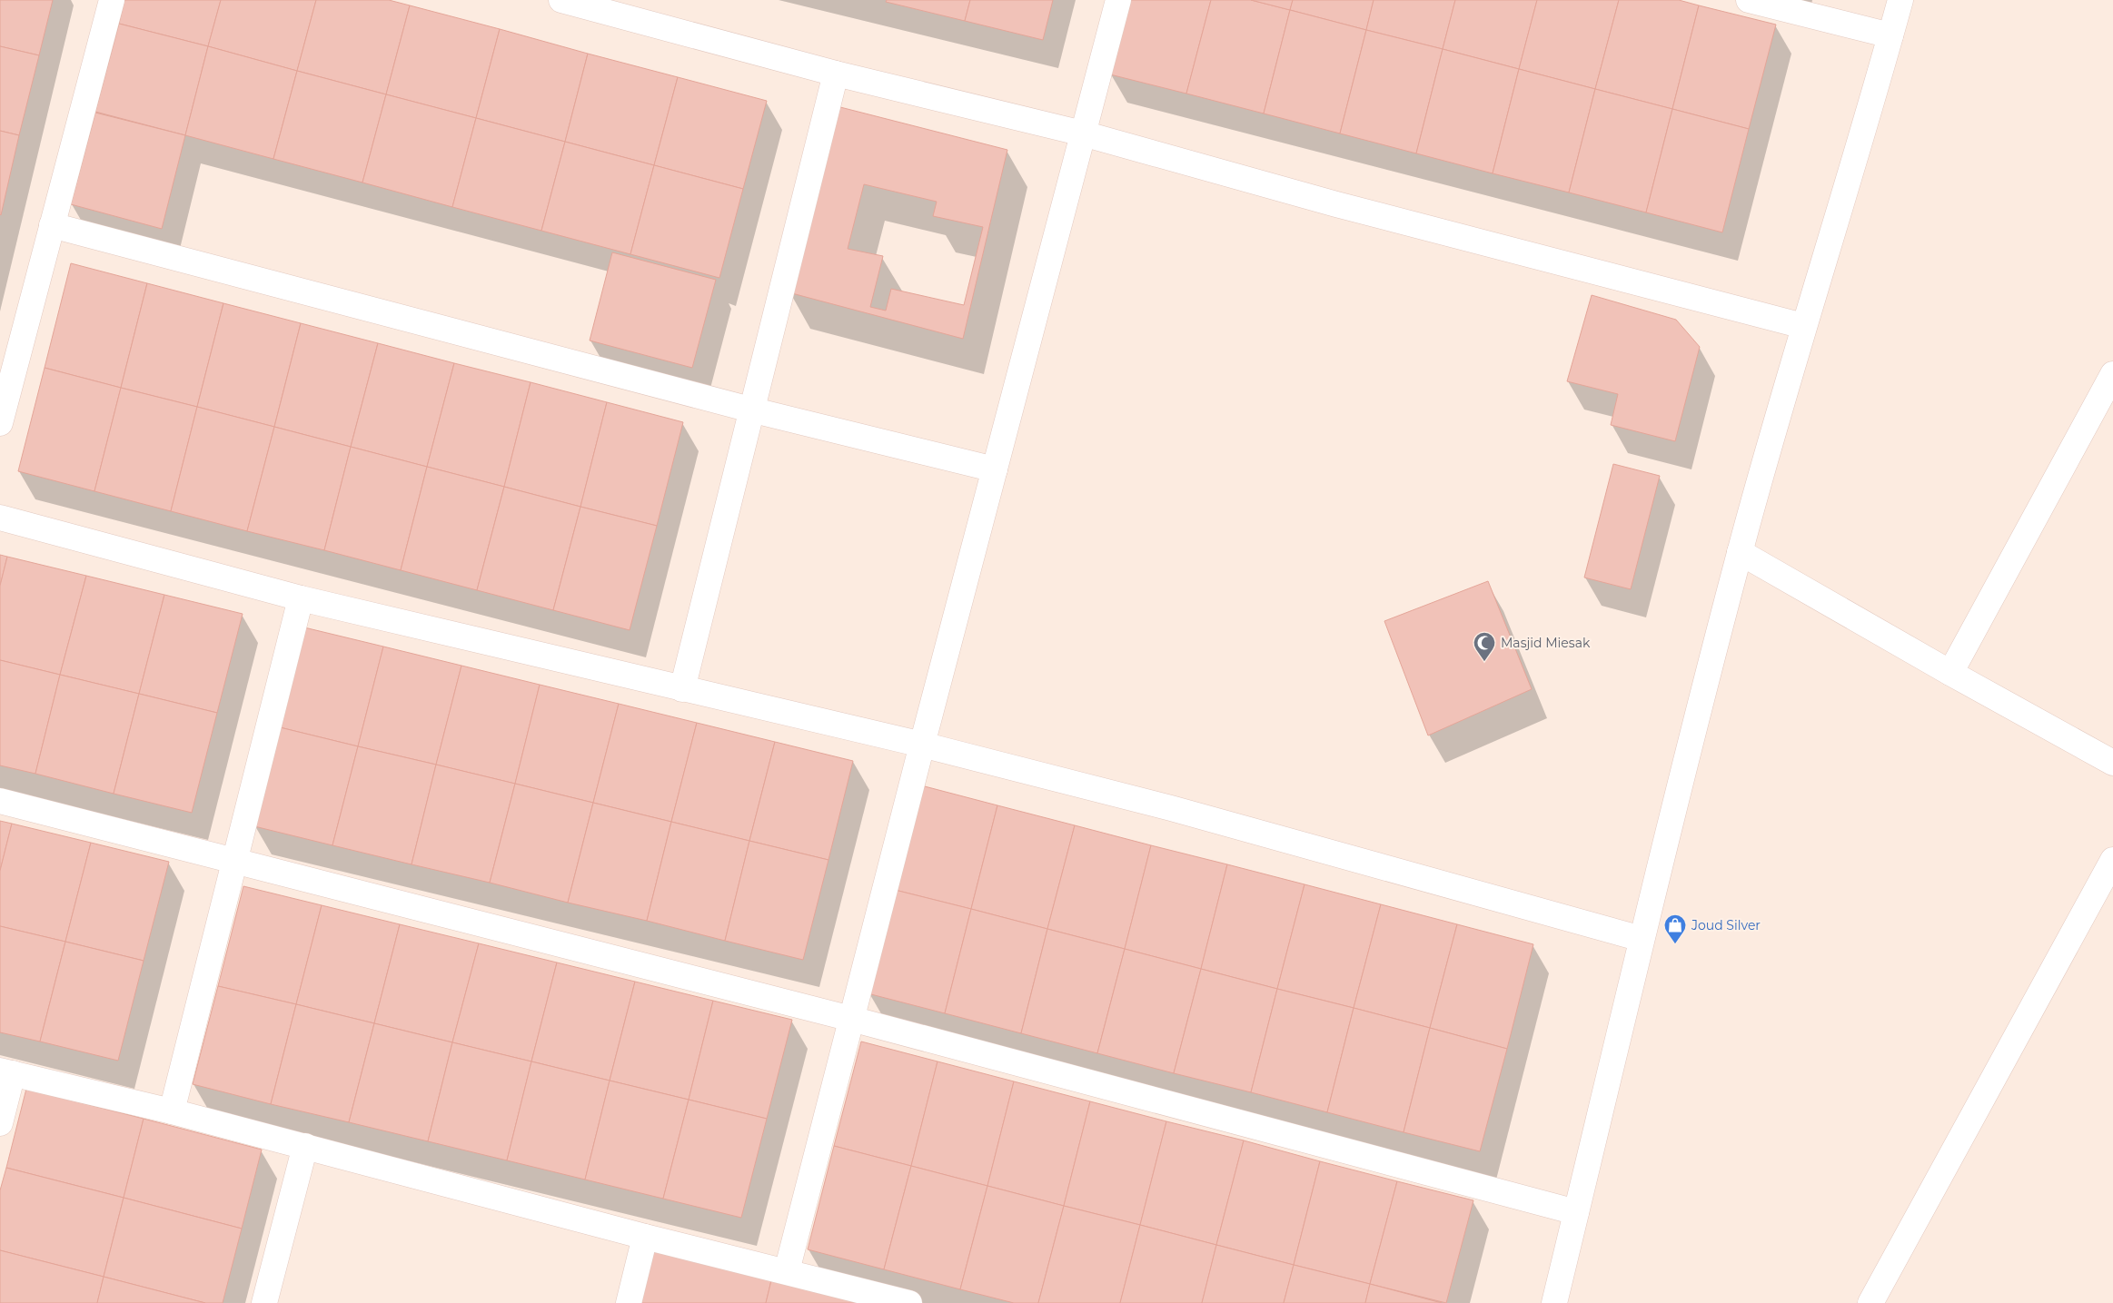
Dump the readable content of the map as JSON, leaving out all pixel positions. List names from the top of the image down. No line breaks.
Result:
{"places":{"mosque":["Masjid Miesak"],"shop":["Joud Silver"]}}
